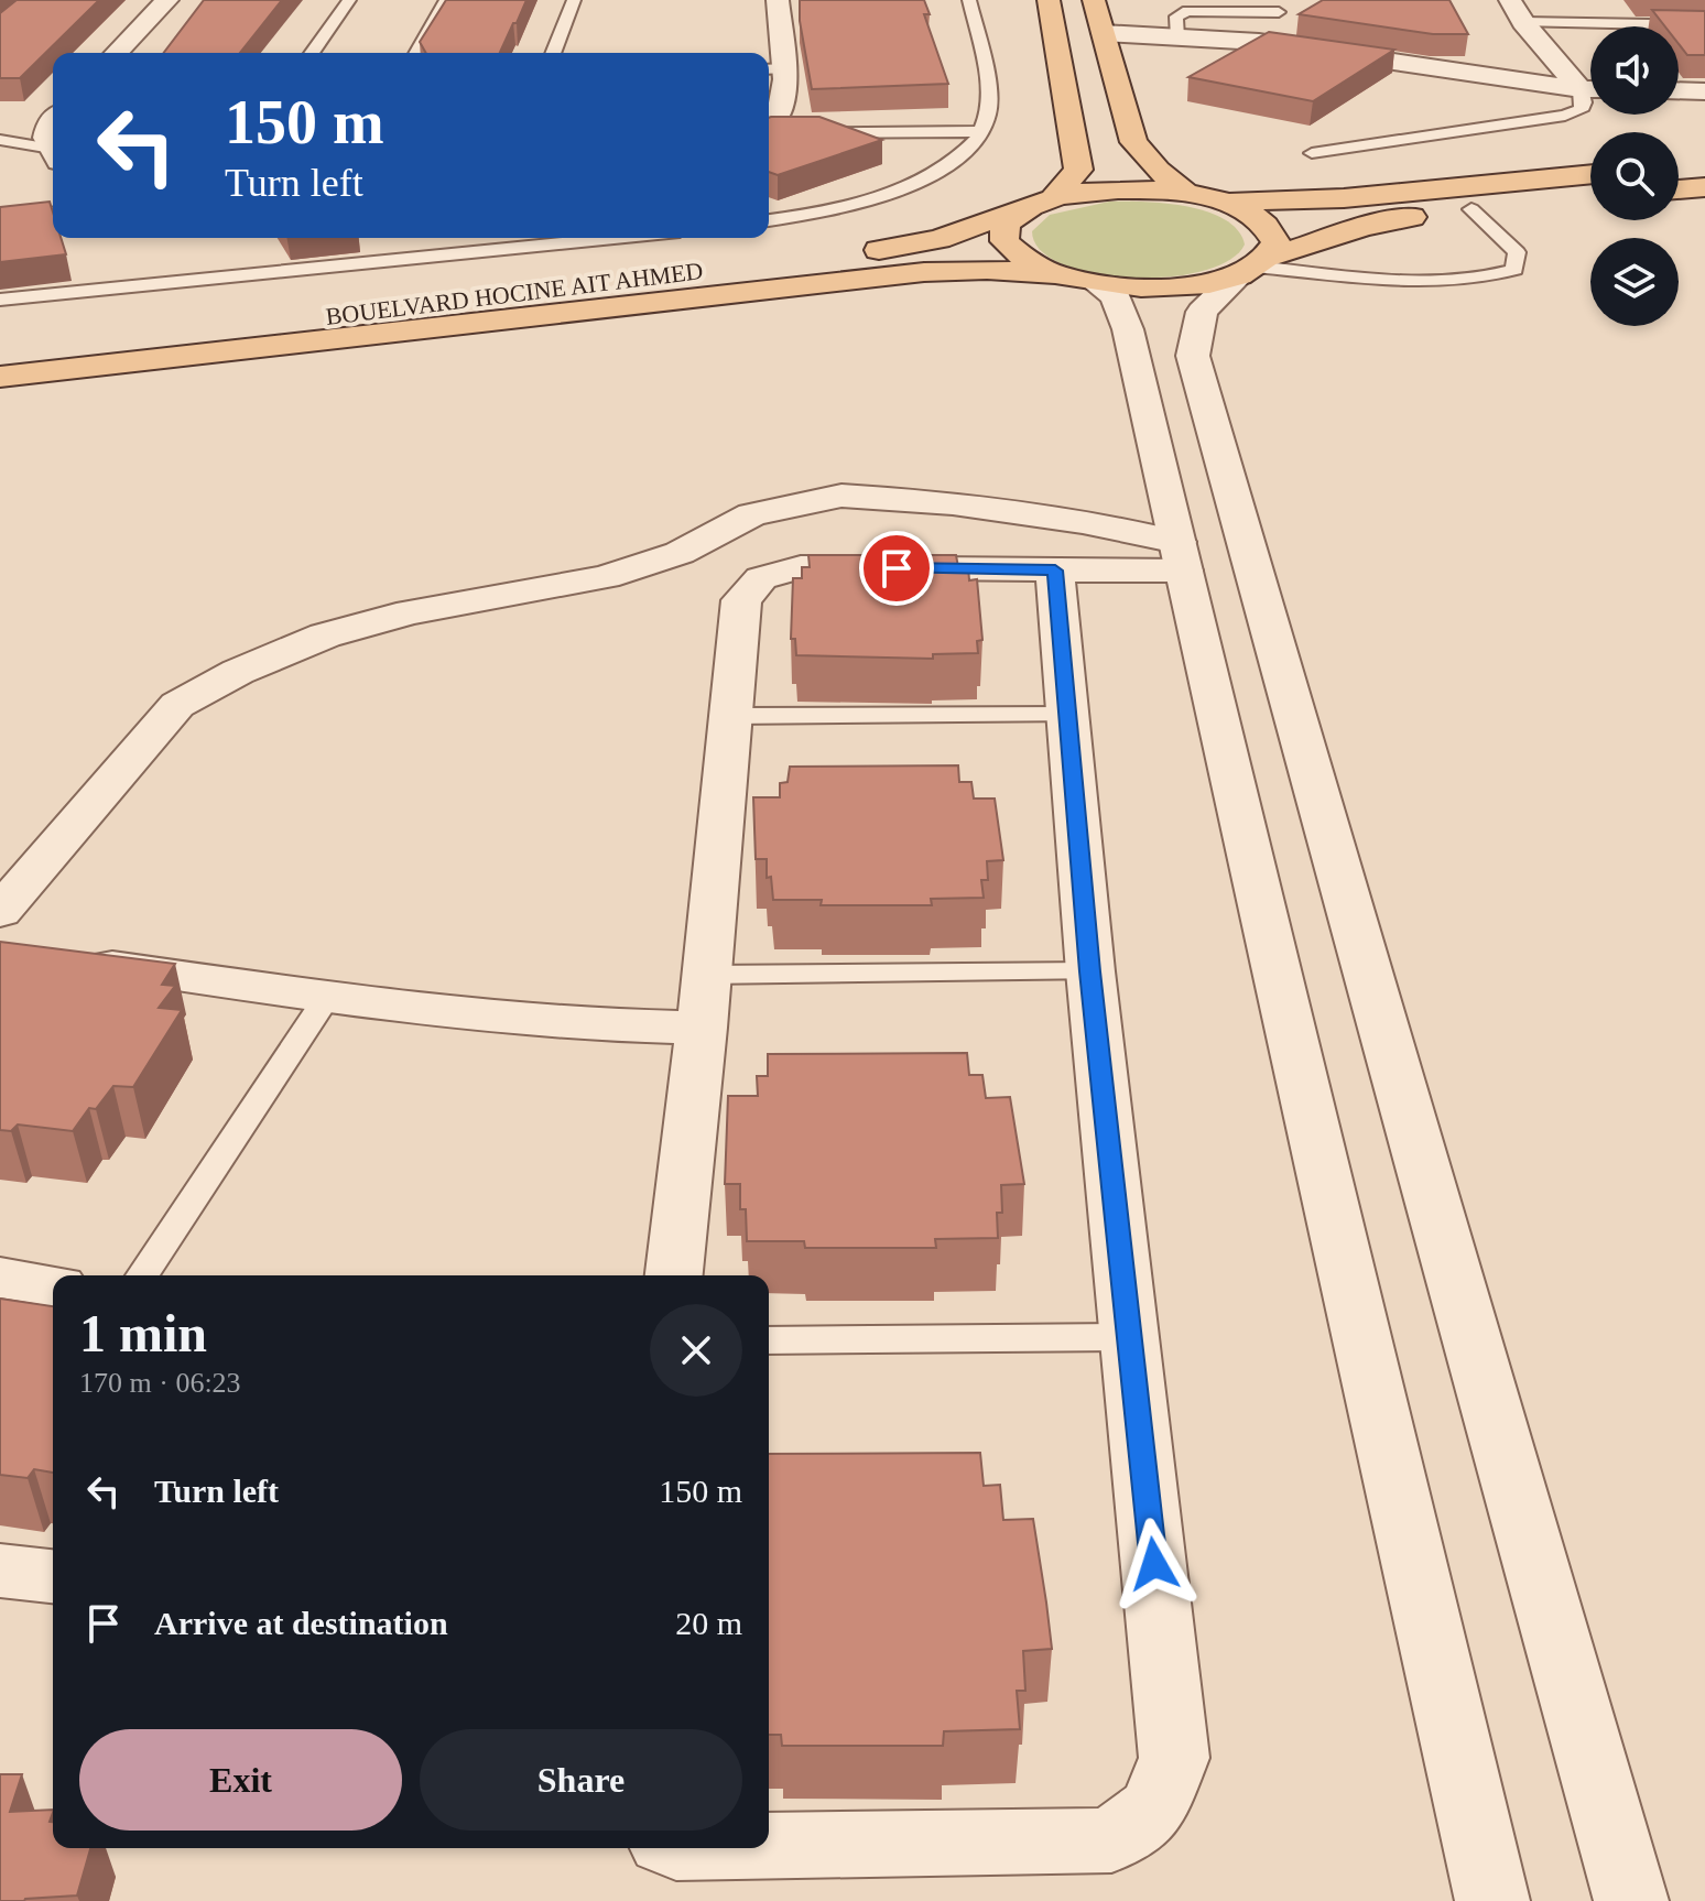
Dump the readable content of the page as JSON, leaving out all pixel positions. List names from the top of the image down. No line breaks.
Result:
{"streets":{"main road":["BOUELVARD HOCINE AIT AHMED"]},"page":{"turn":["150 m","Turn left"],"heading":["1 min","170 m · 06:23"],"list":[{"name":"Turn left","value":"150 m"},{"name":"Arrive at destination","value":"20 m"}],"buttons":["Exit","Share"]}}
